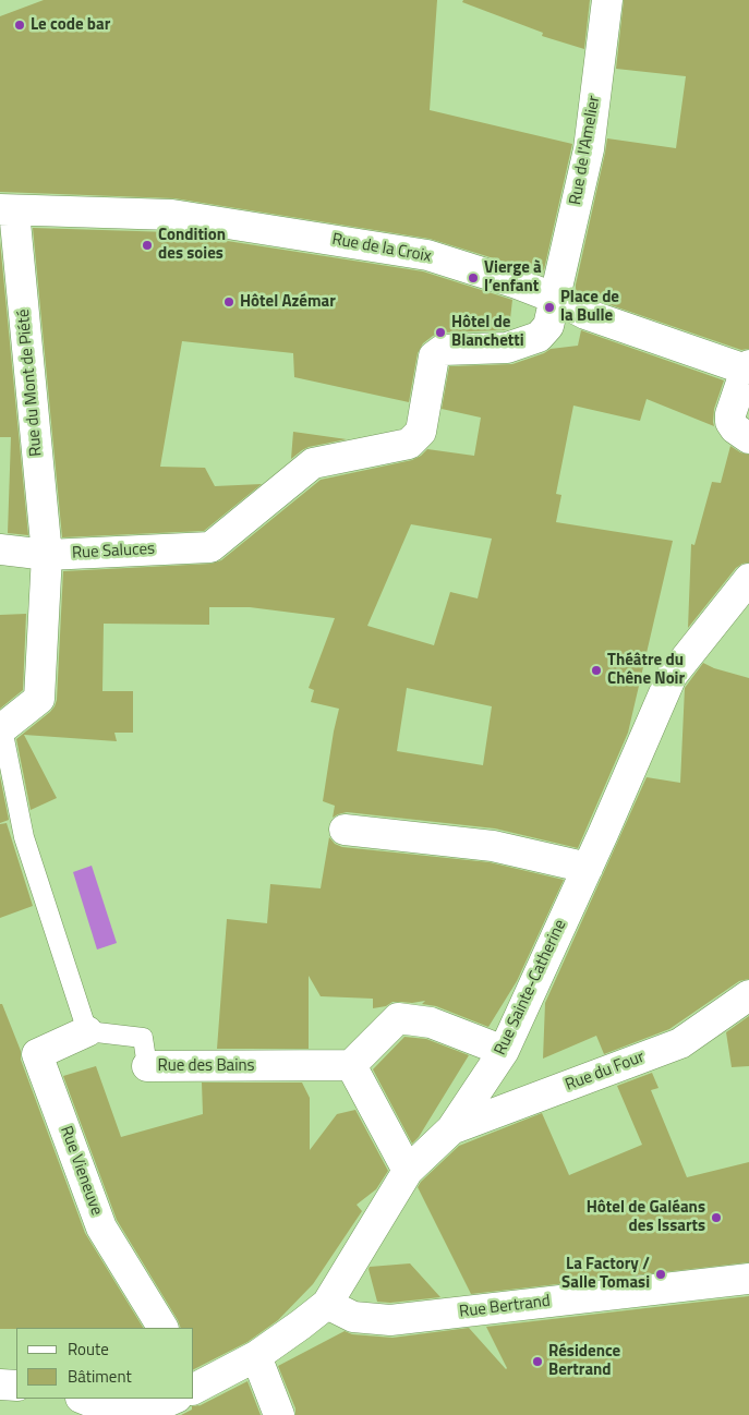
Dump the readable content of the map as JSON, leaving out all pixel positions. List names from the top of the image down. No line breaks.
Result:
{"streets":{"street":["Rue de l'Amelier","Rue de la Croix","Rue du Mont de Piété","Rue Saluces","Rue Sainte-Catherine","Rue des Bains","Rue du Four","Rue Vieneuve","Rue Bertrand"]},"crossings":[["Rue de l'Amelier","Rue de la Croix"],["Rue de l'Amelier","Rue Saluces"],["Rue de la Croix","Rue du Mont de Piété"],["Rue de la Croix","Rue Saluces"],["Rue du Mont de Piété","Rue Saluces"],["Rue Sainte-Catherine","Rue du Four"],["Rue Sainte-Catherine","Rue Bertrand"],["Rue des Bains","Rue Vieneuve"]],"places":["Le code bar","Condition des soies","Vierge à l’enfant","Hôtel Azémar","Place de la Bulle","Hôtel de Blanchetti","Théâtre du Chêne Noir","Hôtel de Galéans des Issarts","La Factory / Salle Tomasi","Résidence Bertrand"],"legend":["Route","Bâtiment"]}
